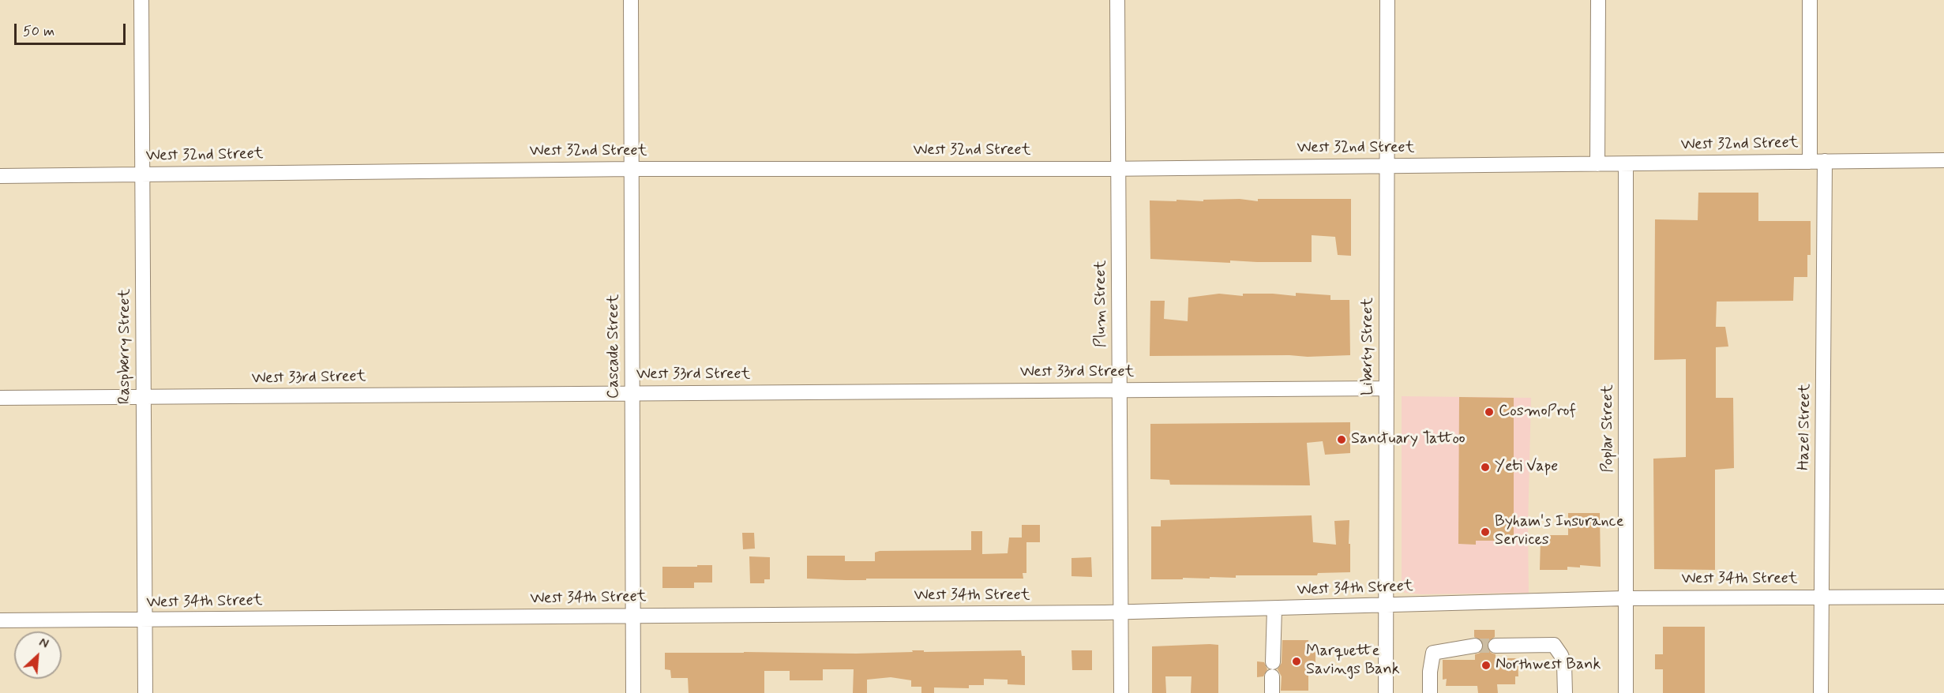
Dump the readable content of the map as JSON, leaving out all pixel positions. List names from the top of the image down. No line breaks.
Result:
{"streets":{"street":["West 32nd Street","Plum Street","Raspberry Street","Cascade Street","Liberty Street","West 33rd Street","Hazel Street","Poplar Street","West 34th Street"]},"crossings":[["West 32nd Street","Plum Street"],["West 32nd Street","Raspberry Street"],["West 32nd Street","Cascade Street"],["West 32nd Street","Liberty Street"],["West 32nd Street","Hazel Street"],["West 32nd Street","Poplar Street"],["Plum Street","West 33rd Street"],["Plum Street","West 34th Street"],["Raspberry Street","West 33rd Street"],["Raspberry Street","West 34th Street"],["Cascade Street","West 33rd Street"],["Cascade Street","West 34th Street"],["Liberty Street","West 33rd Street"],["Liberty Street","West 34th Street"],["Hazel Street","West 34th Street"],["Poplar Street","West 34th Street"]],"places":["CosmoProf","Sanctuary Tattoo","Yeti Vape","Byham's Insurance Services","Marquette Savings Bank","Northwest Bank"],"scale_bar":"50 m","north":"top right"}
